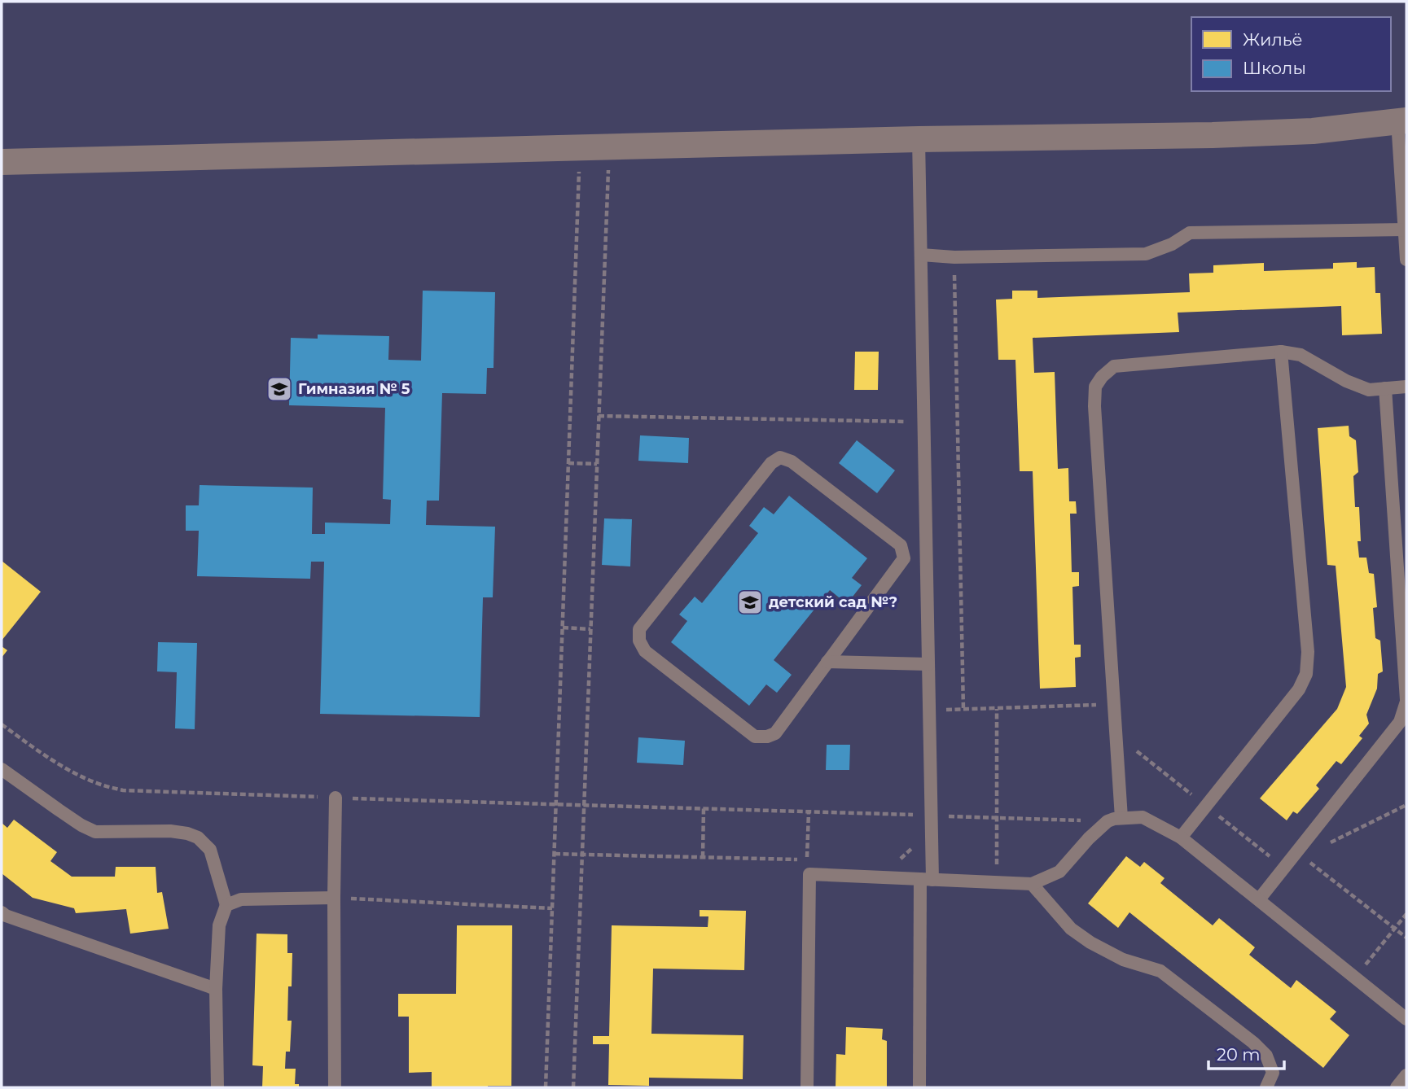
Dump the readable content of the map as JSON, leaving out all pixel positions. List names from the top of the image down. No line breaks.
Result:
{"places":{"school or university":["Гимназия № 5","детский сад №?"]},"legend":["Жильё","Школы"],"scale_bar":"20 m"}
